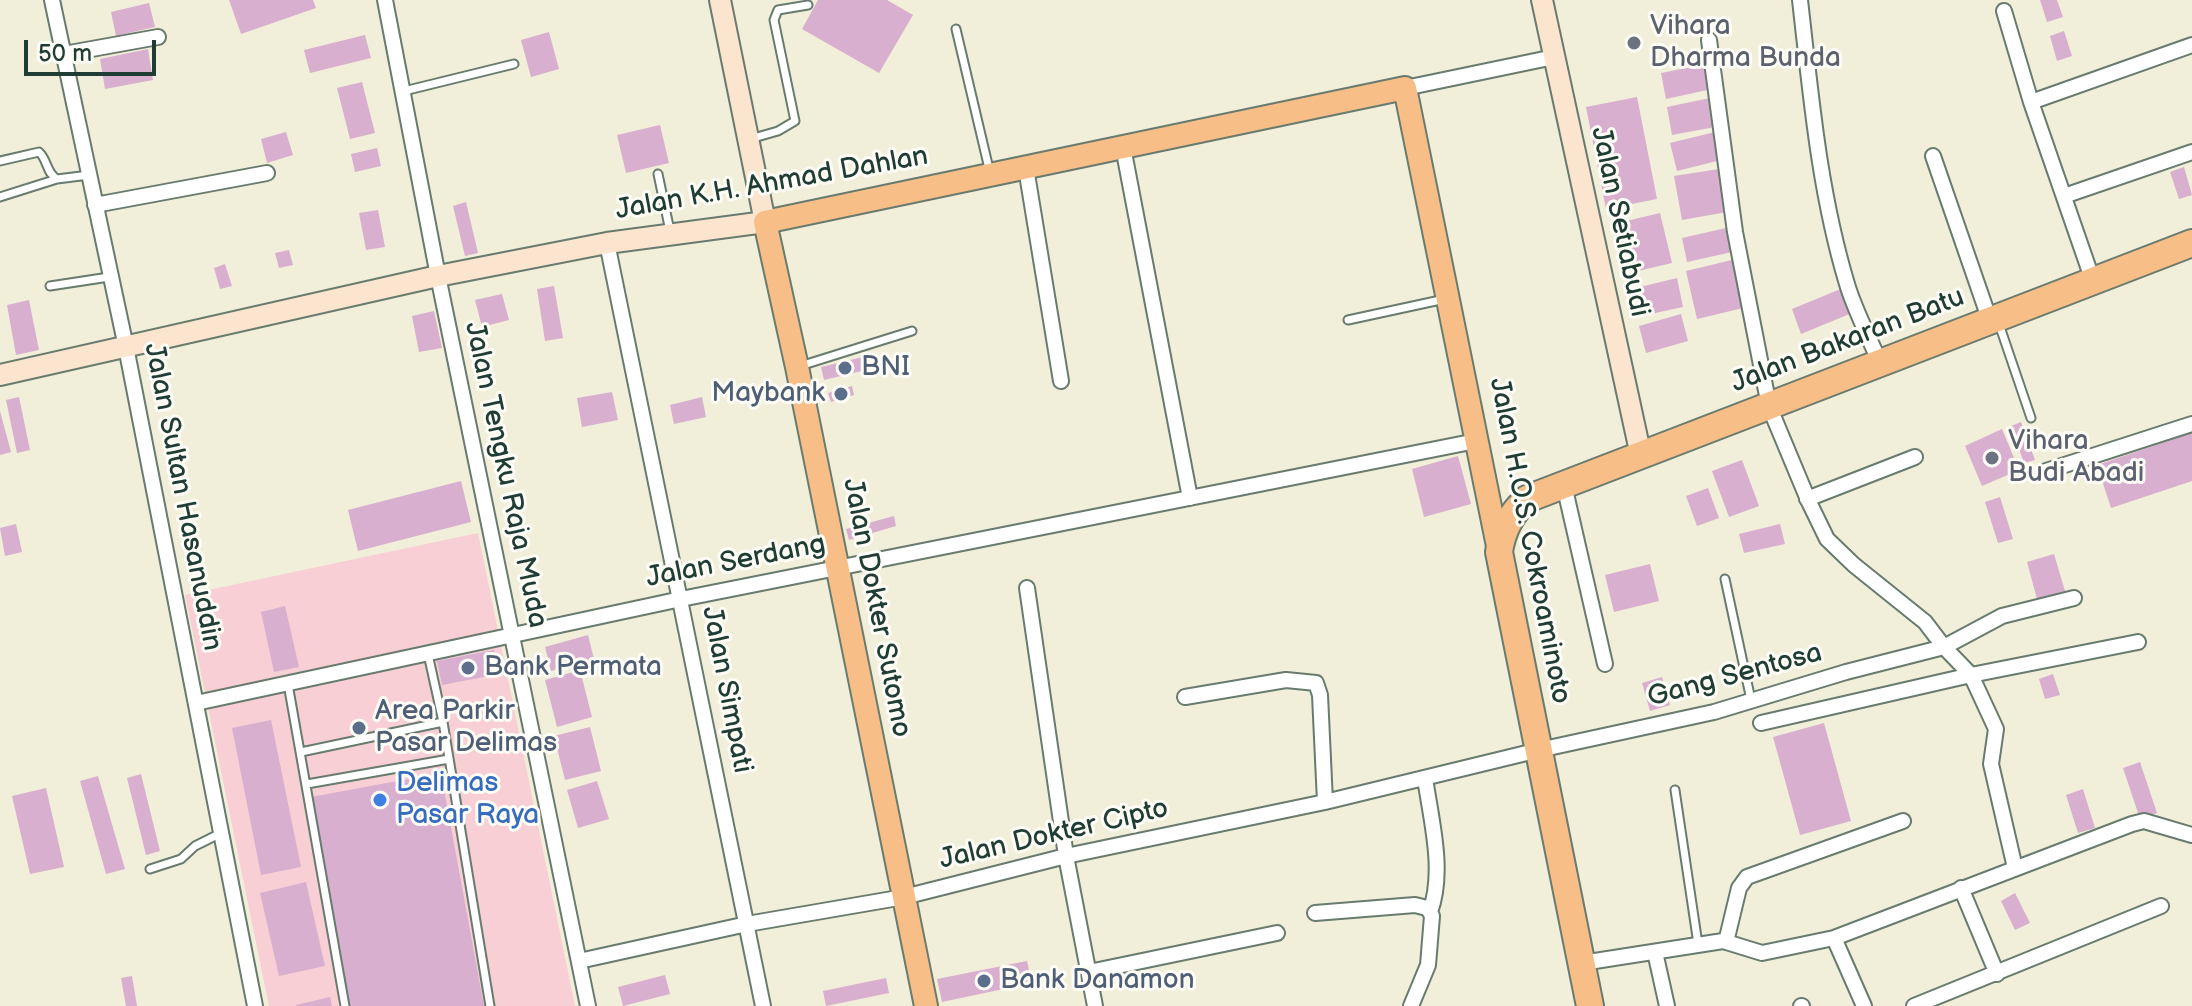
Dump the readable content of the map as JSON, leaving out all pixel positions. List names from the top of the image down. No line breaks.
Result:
{"streets":{"highway":["Jalan Bakaran Batu","Jalan H.O.S. Cokroaminoto"],"main road":["Jalan K.H. Ahmad Dahlan","Jalan Dokter Sutomo"],"street":["Jalan Setiabudi","Jalan Tengku Raja Muda","Jalan Sultan Hasanuddin","Jalan Serdang","Gang Sentosa","Jalan Simpati","Jalan Dokter Cipto"]},"crossings":[["Jalan K.H. Ahmad Dahlan","Jalan Setiabudi"],["Jalan K.H. Ahmad Dahlan","Jalan Tengku Raja Muda"],["Jalan K.H. Ahmad Dahlan","Jalan Sultan Hasanuddin"],["Jalan K.H. Ahmad Dahlan","Jalan H.O.S. Cokroaminoto"],["Jalan K.H. Ahmad Dahlan","Jalan Dokter Sutomo"],["Jalan K.H. Ahmad Dahlan","Jalan Simpati"],["Jalan Setiabudi","Jalan Bakaran Batu"],["Jalan Tengku Raja Muda","Jalan Serdang"],["Jalan Tengku Raja Muda","Jalan Dokter Cipto"],["Jalan Sultan Hasanuddin","Jalan Serdang"],["Jalan H.O.S. Cokroaminoto","Jalan Serdang"],["Jalan H.O.S. Cokroaminoto","Gang Sentosa"],["Jalan H.O.S. Cokroaminoto","Jalan Dokter Cipto"],["Jalan Serdang","Jalan Dokter Sutomo"],["Jalan Serdang","Jalan Simpati"],["Jalan Dokter Sutomo","Jalan Dokter Cipto"],["Gang Sentosa","Jalan Dokter Cipto"],["Jalan Simpati","Jalan Dokter Cipto"]],"places":["Vihara Dharma Bunda","BNI","Maybank","Vihara Budi Abadi","Bank Permata","Area Parkir Pasar Delimas","Delimas Pasar Raya","Bank Danamon"],"scale_bar":"50 m"}
